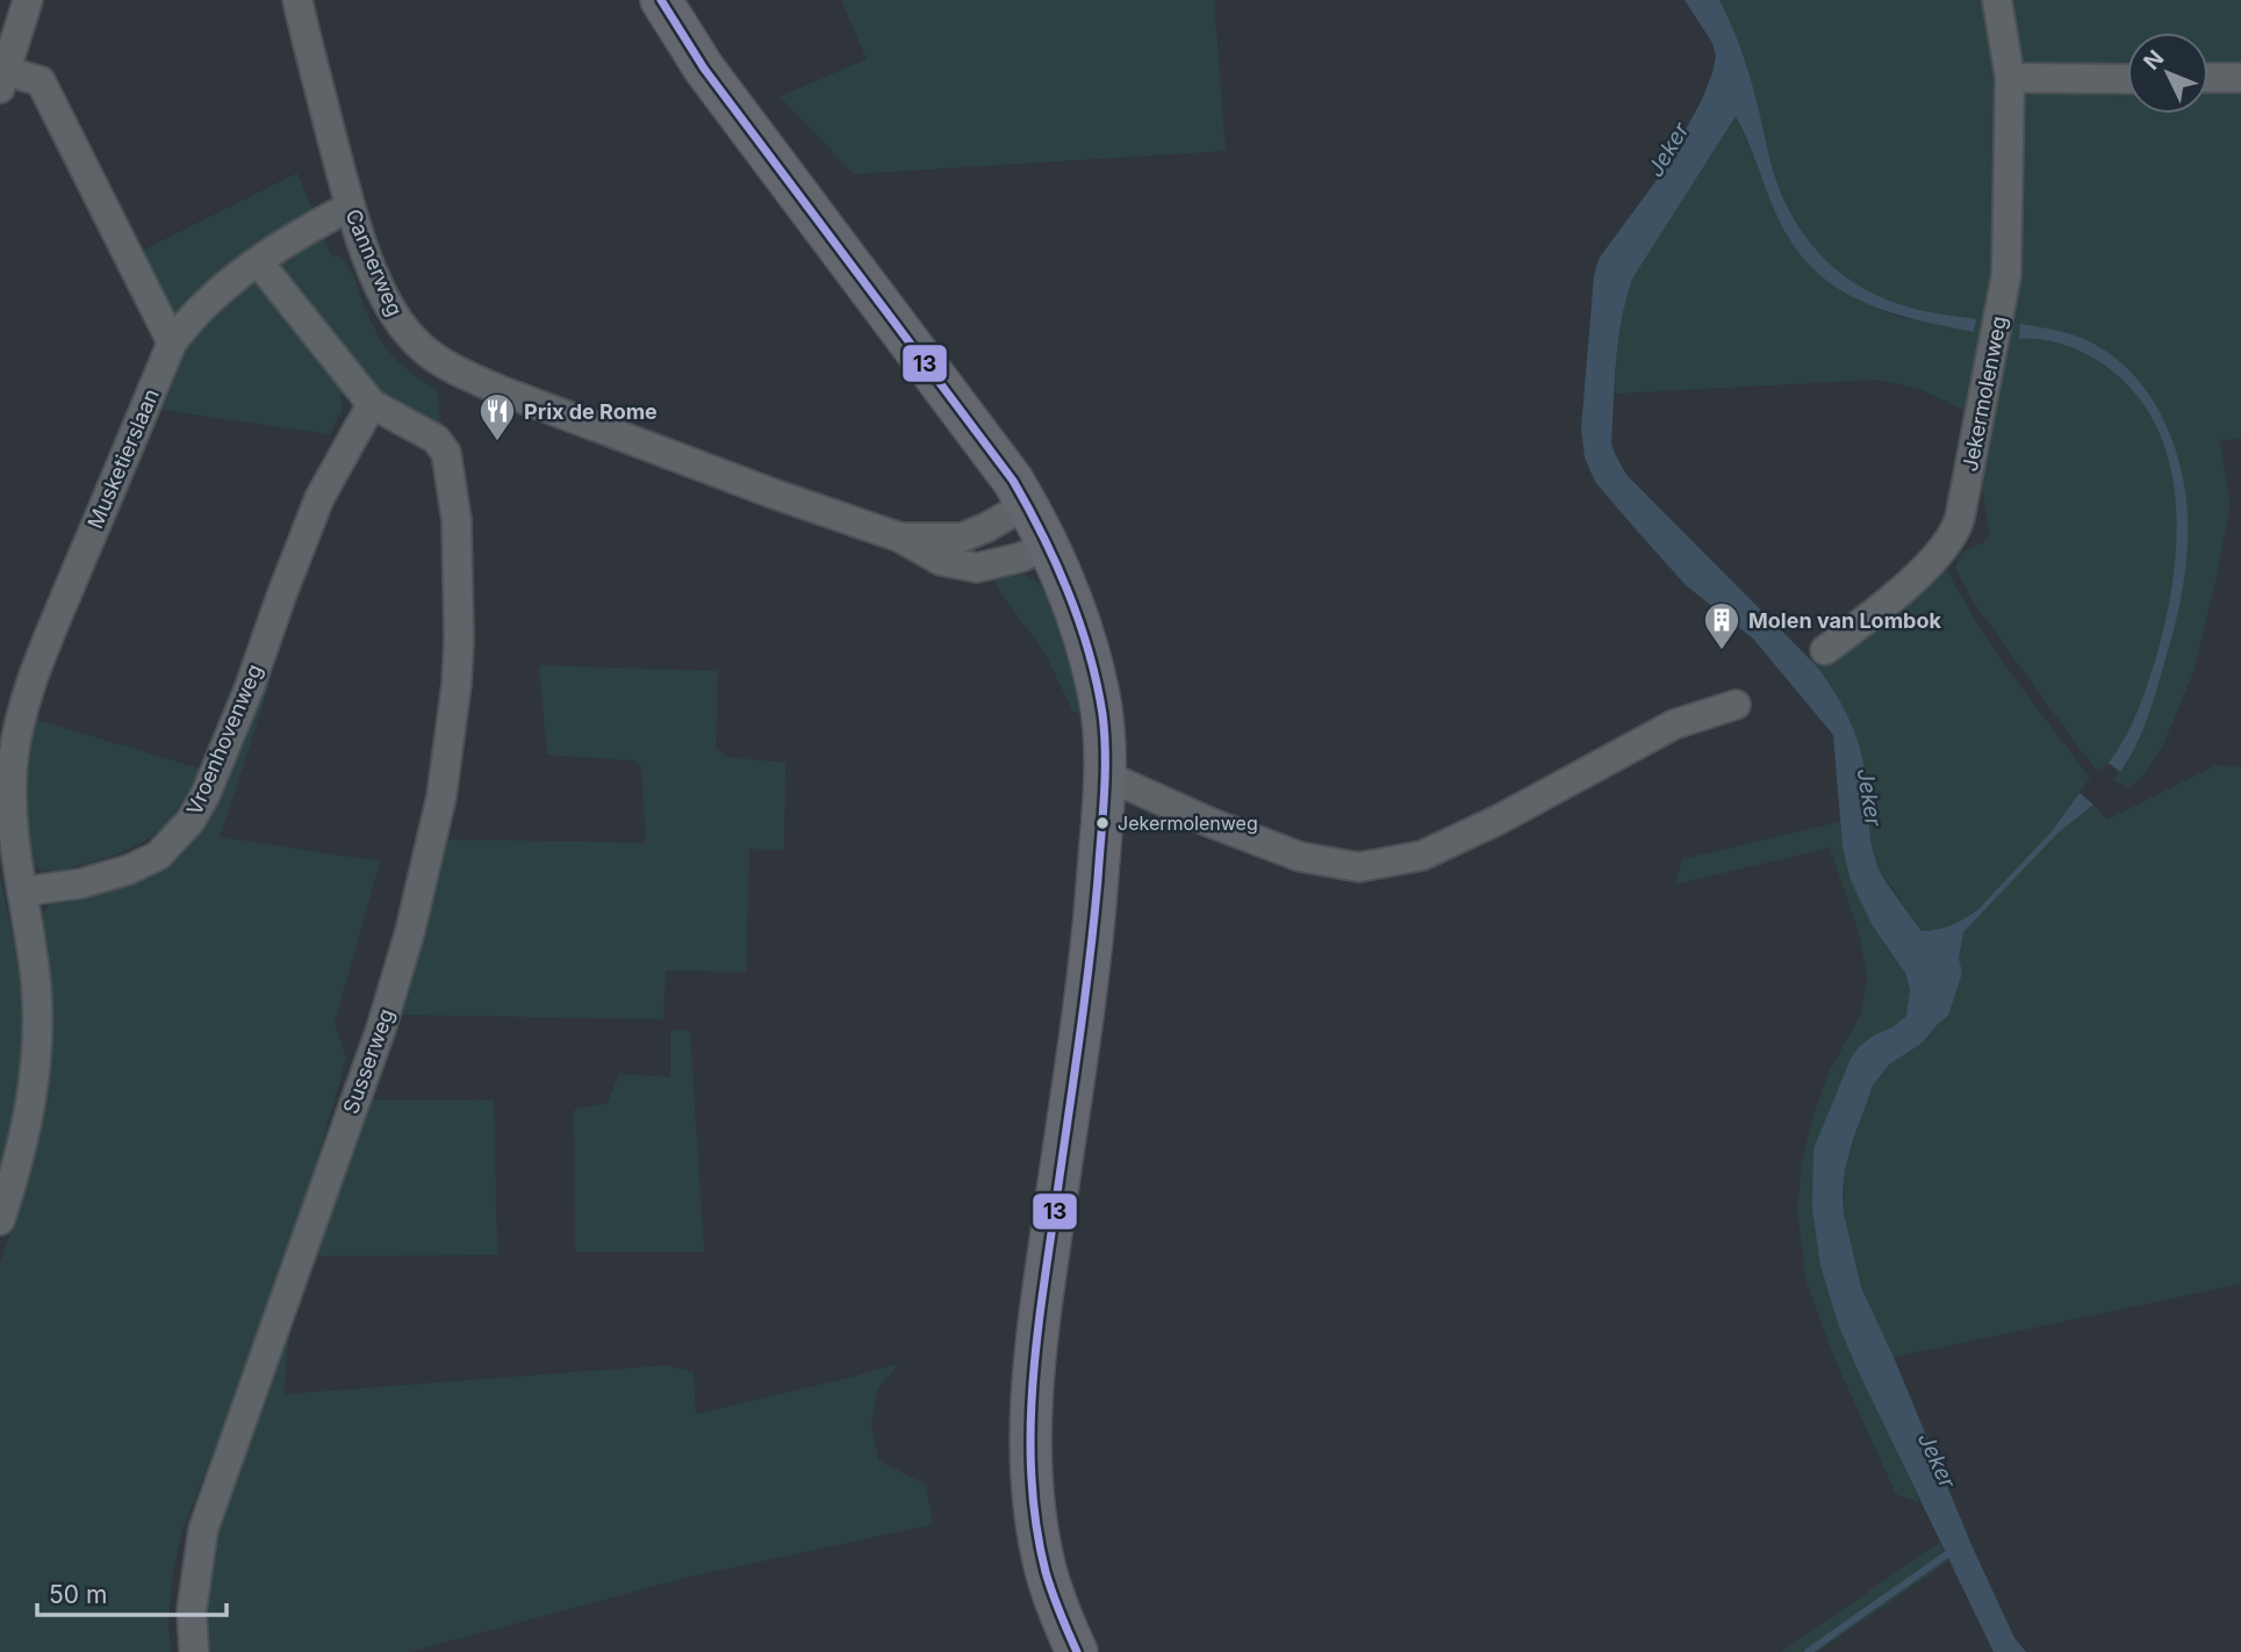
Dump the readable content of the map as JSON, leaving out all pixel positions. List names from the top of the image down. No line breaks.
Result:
{"streets":{"street":["Cannerweg","Jekermolenweg","Musketierslaan","Vroenhovenweg","Susserweg"]},"crossings":[["Cannerweg","Musketierslaan"],["Musketierslaan","Vroenhovenweg"],["Vroenhovenweg","Susserweg"]],"water":["Jeker"],"places":{"restaurant":["Prix de Rome"],"building":["Molen van Lombok"],"other":["Jekermolenweg"]},"lines":["transit line 13"],"scale_bar":"50 m","north":"top left"}
